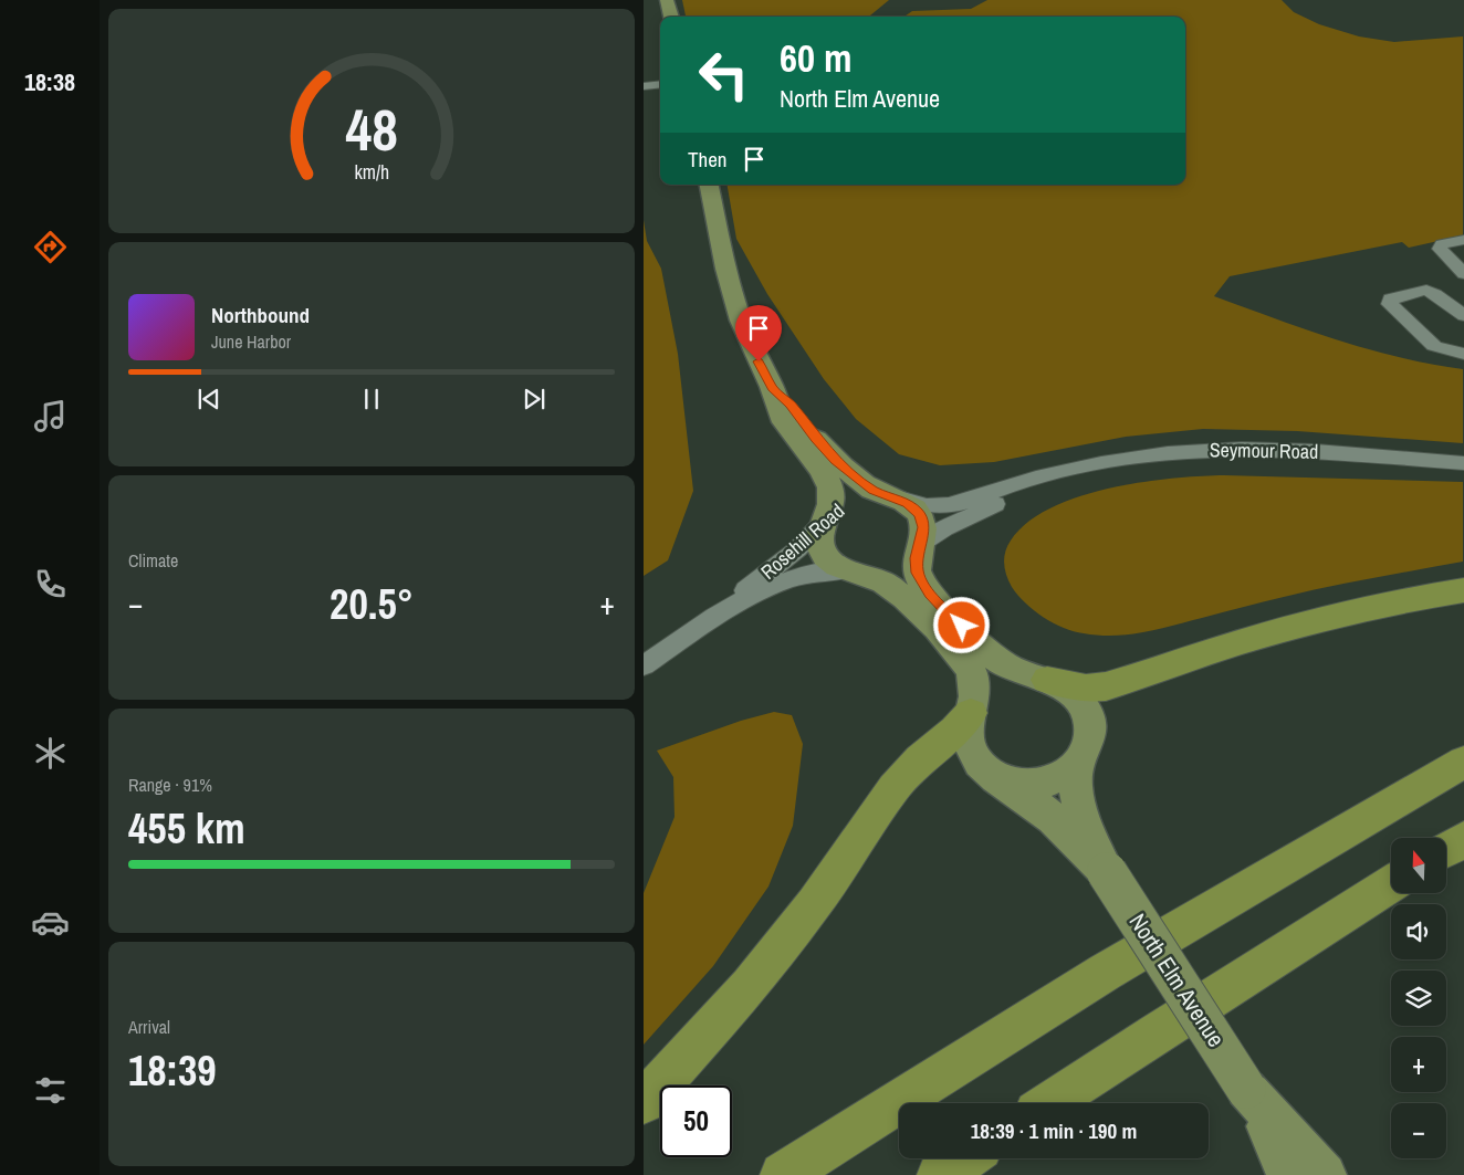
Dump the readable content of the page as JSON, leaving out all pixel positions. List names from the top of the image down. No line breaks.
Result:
{"streets":{"main road":["Seymour Road","Rosehill Road","North Elm Avenue"]},"crossings":[["Seymour Road","Rosehill Road"],["Seymour Road","North Elm Avenue"],["Rosehill Road","North Elm Avenue"]],"north":"top","page":{"tabs":"18:38","turn":["60 m","North Elm Avenue"],"then":"Then","song":["Northbound","June Harbor"],"tile":["Climate",["Range · 91%","455 km"],["Arrival","18:39"]],"heat":["−","20.5°","+"],"map_buttons":["+","−"],"limit":"50","trip":"18:39 · 1 min · 190 m","gauge":["48","km/h"]}}
